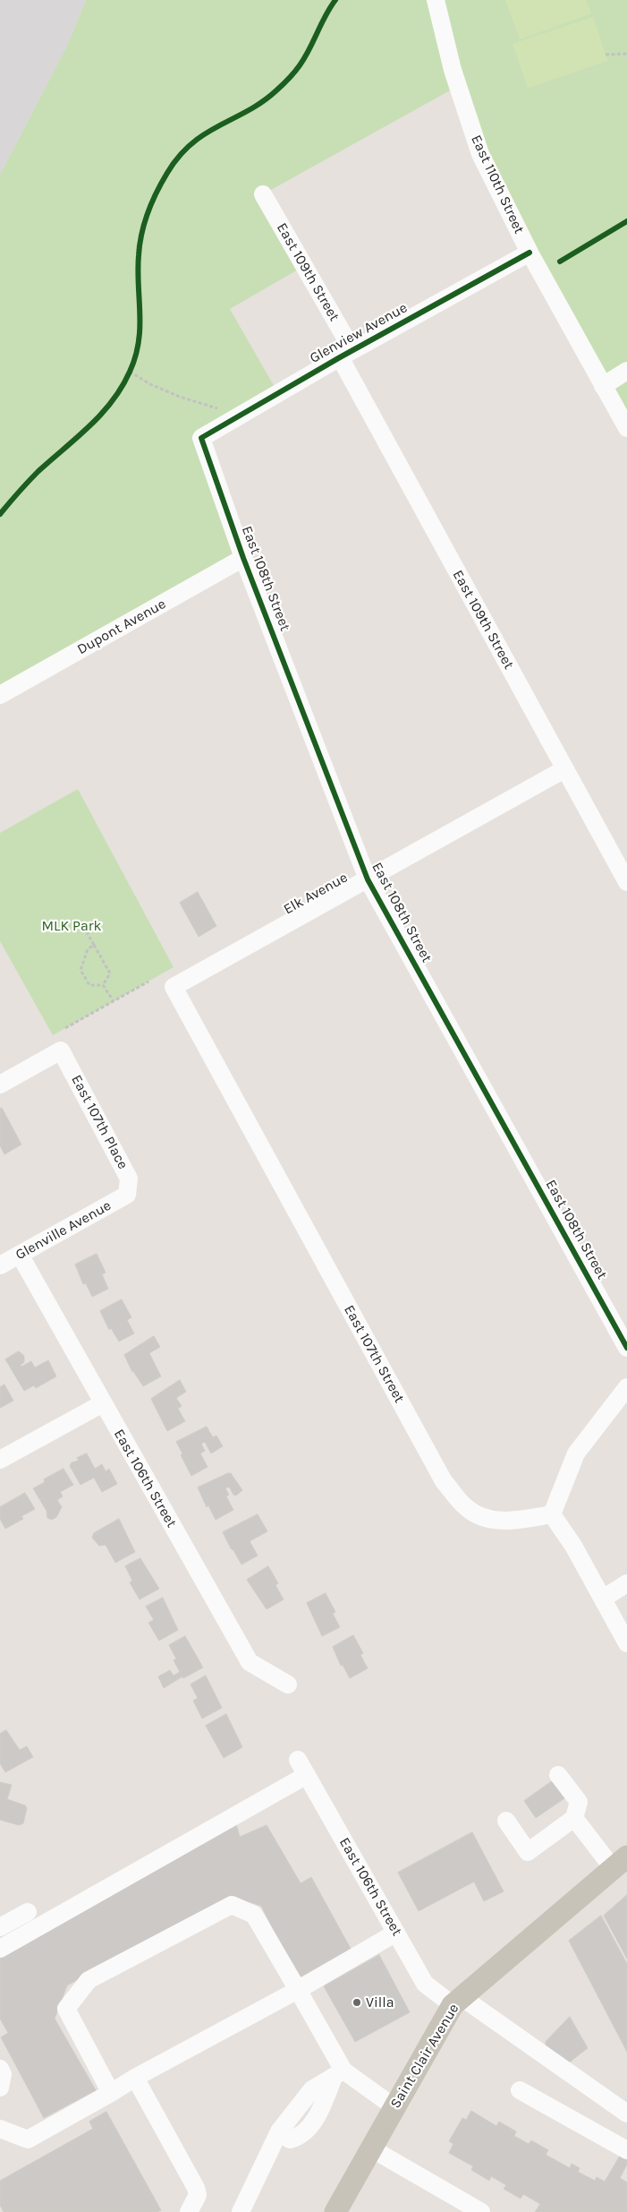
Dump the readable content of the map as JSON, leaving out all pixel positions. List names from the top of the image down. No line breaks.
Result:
{"streets":{"main road":["Saint Clair Avenue"],"street":["East 110th Street","East 109th Street","Glenview Avenue","East 108th Street","Dupont Avenue","Elk Avenue","East 107th Place","Glenville Avenue","East 107th Street","East 106th Street"]},"crossings":[["East 110th Street","Glenview Avenue"],["East 109th Street","Glenview Avenue"],["East 109th Street","Elk Avenue"],["Glenview Avenue","East 108th Street"],["East 108th Street","Dupont Avenue"],["East 108th Street","Elk Avenue"],["Elk Avenue","East 107th Street"],["East 107th Place","Glenville Avenue"],["Glenville Avenue","East 106th Street"],["East 106th Street","Saint Clair Avenue"]],"parks":["MLK Park"],"places":["Villa"]}
